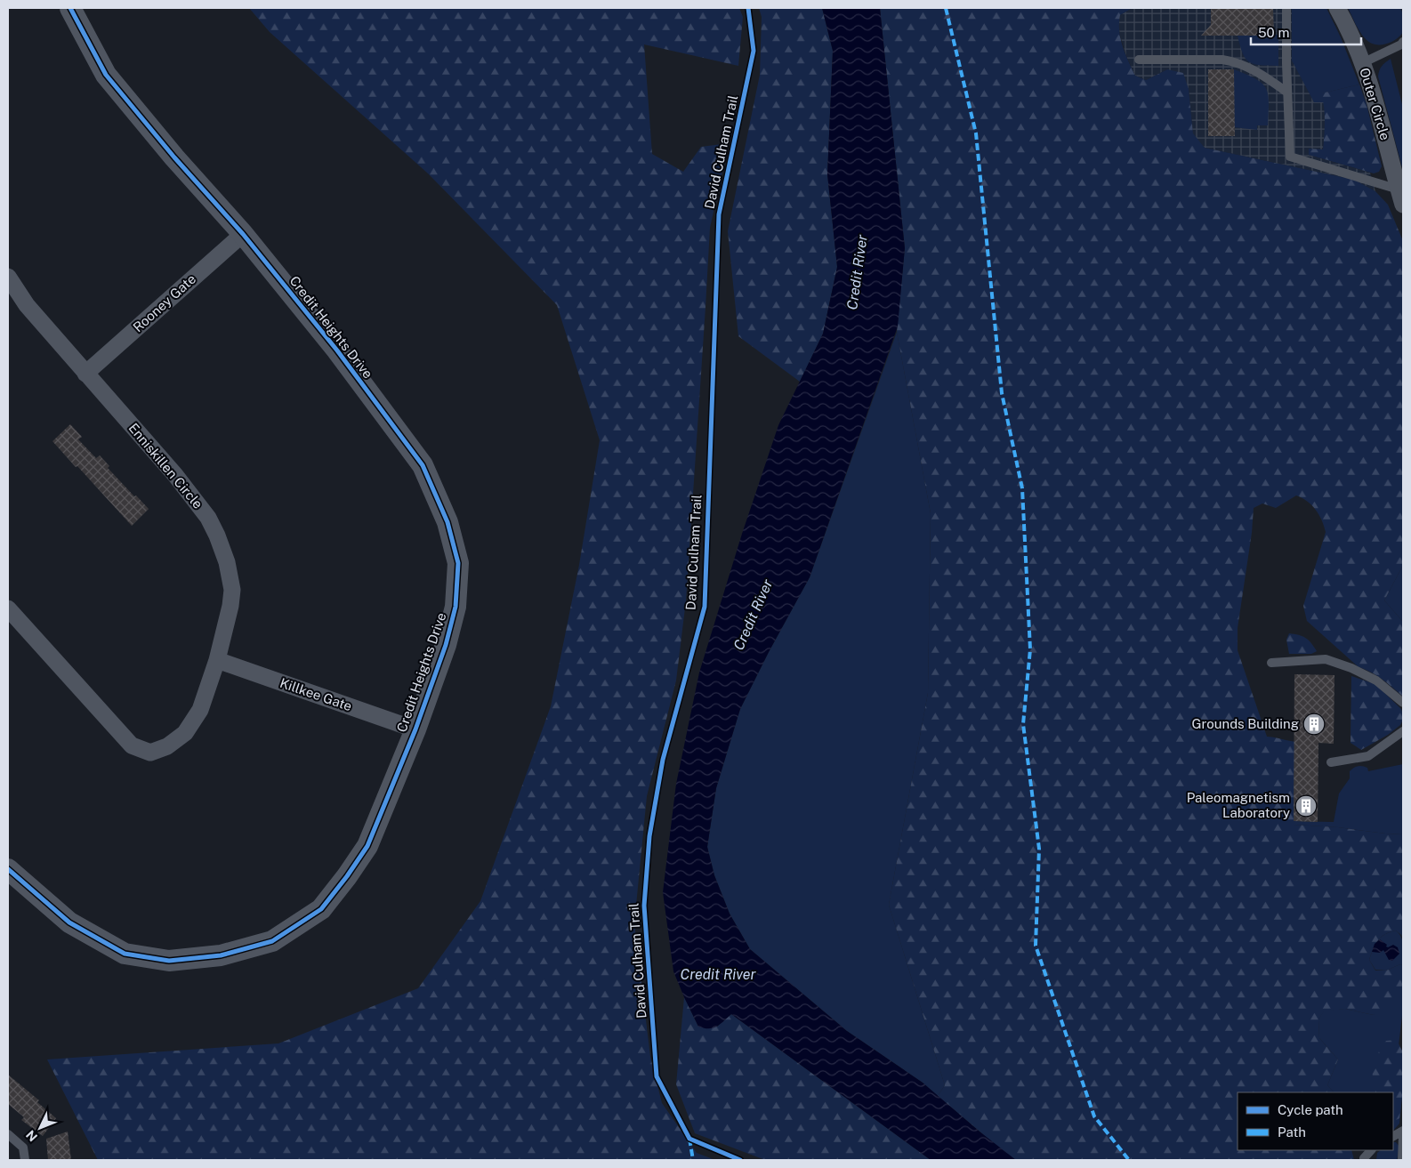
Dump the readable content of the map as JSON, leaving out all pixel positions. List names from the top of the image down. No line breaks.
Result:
{"streets":{"street":["Outer Circle","Rooney Gate","Credit Heights Drive","Enniskillen Circle","Killkee Gate"],"cycle path":["David Culham Trail"]},"crossings":[["Rooney Gate","Credit Heights Drive"],["Rooney Gate","Enniskillen Circle"],["Credit Heights Drive","Killkee Gate"],["Enniskillen Circle","Killkee Gate"]],"water":["Credit River"],"places":{"building":["Grounds Building","Paleomagnetism Laboratory"]},"legend":["Cycle path","Path"],"scale_bar":"50 m","north":"bottom left"}
